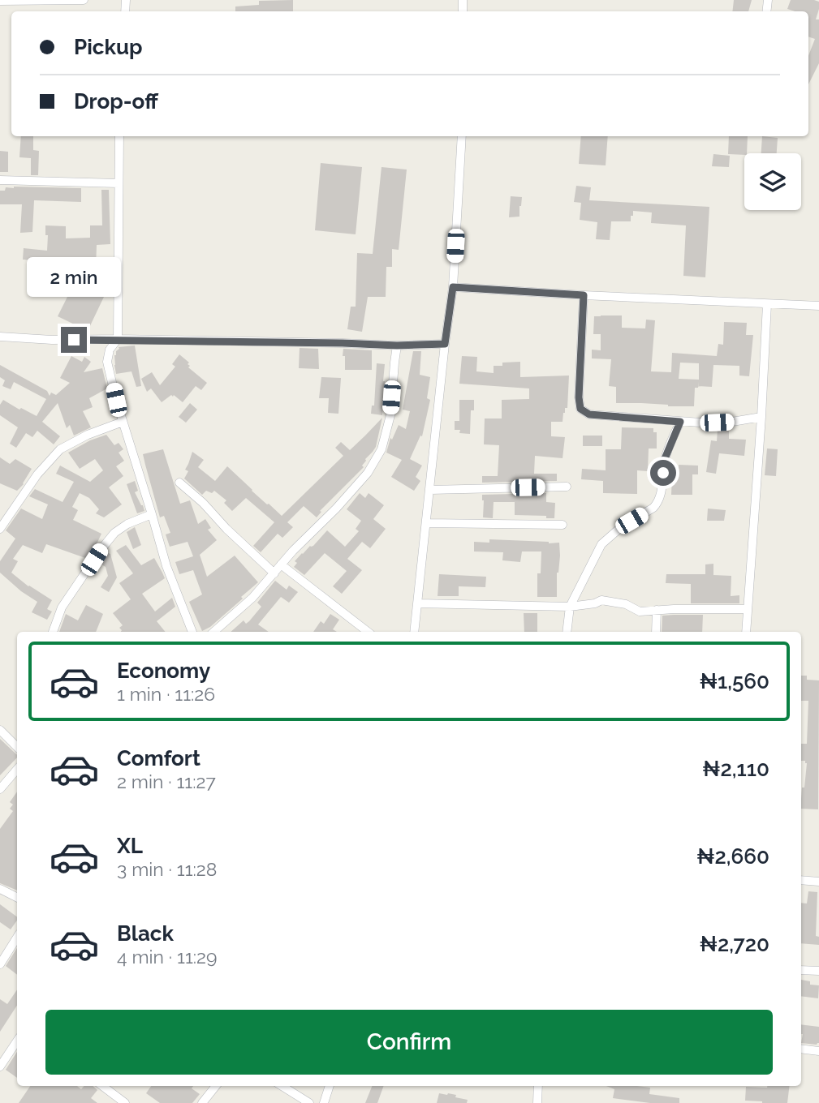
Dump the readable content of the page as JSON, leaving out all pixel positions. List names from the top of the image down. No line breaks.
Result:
{"page":{"banner":["Pickup","Drop-off"],"bubble":"2 min","list":[{"name":"Economy","note":"1 min · 11:26","value":"₦1,560"},{"name":"Comfort","note":"2 min · 11:27","value":"₦2,110"},{"name":"XL","note":"3 min · 11:28","value":"₦2,660"},{"name":"Black","note":"4 min · 11:29","value":"₦2,720"}],"buttons":"Confirm"}}
